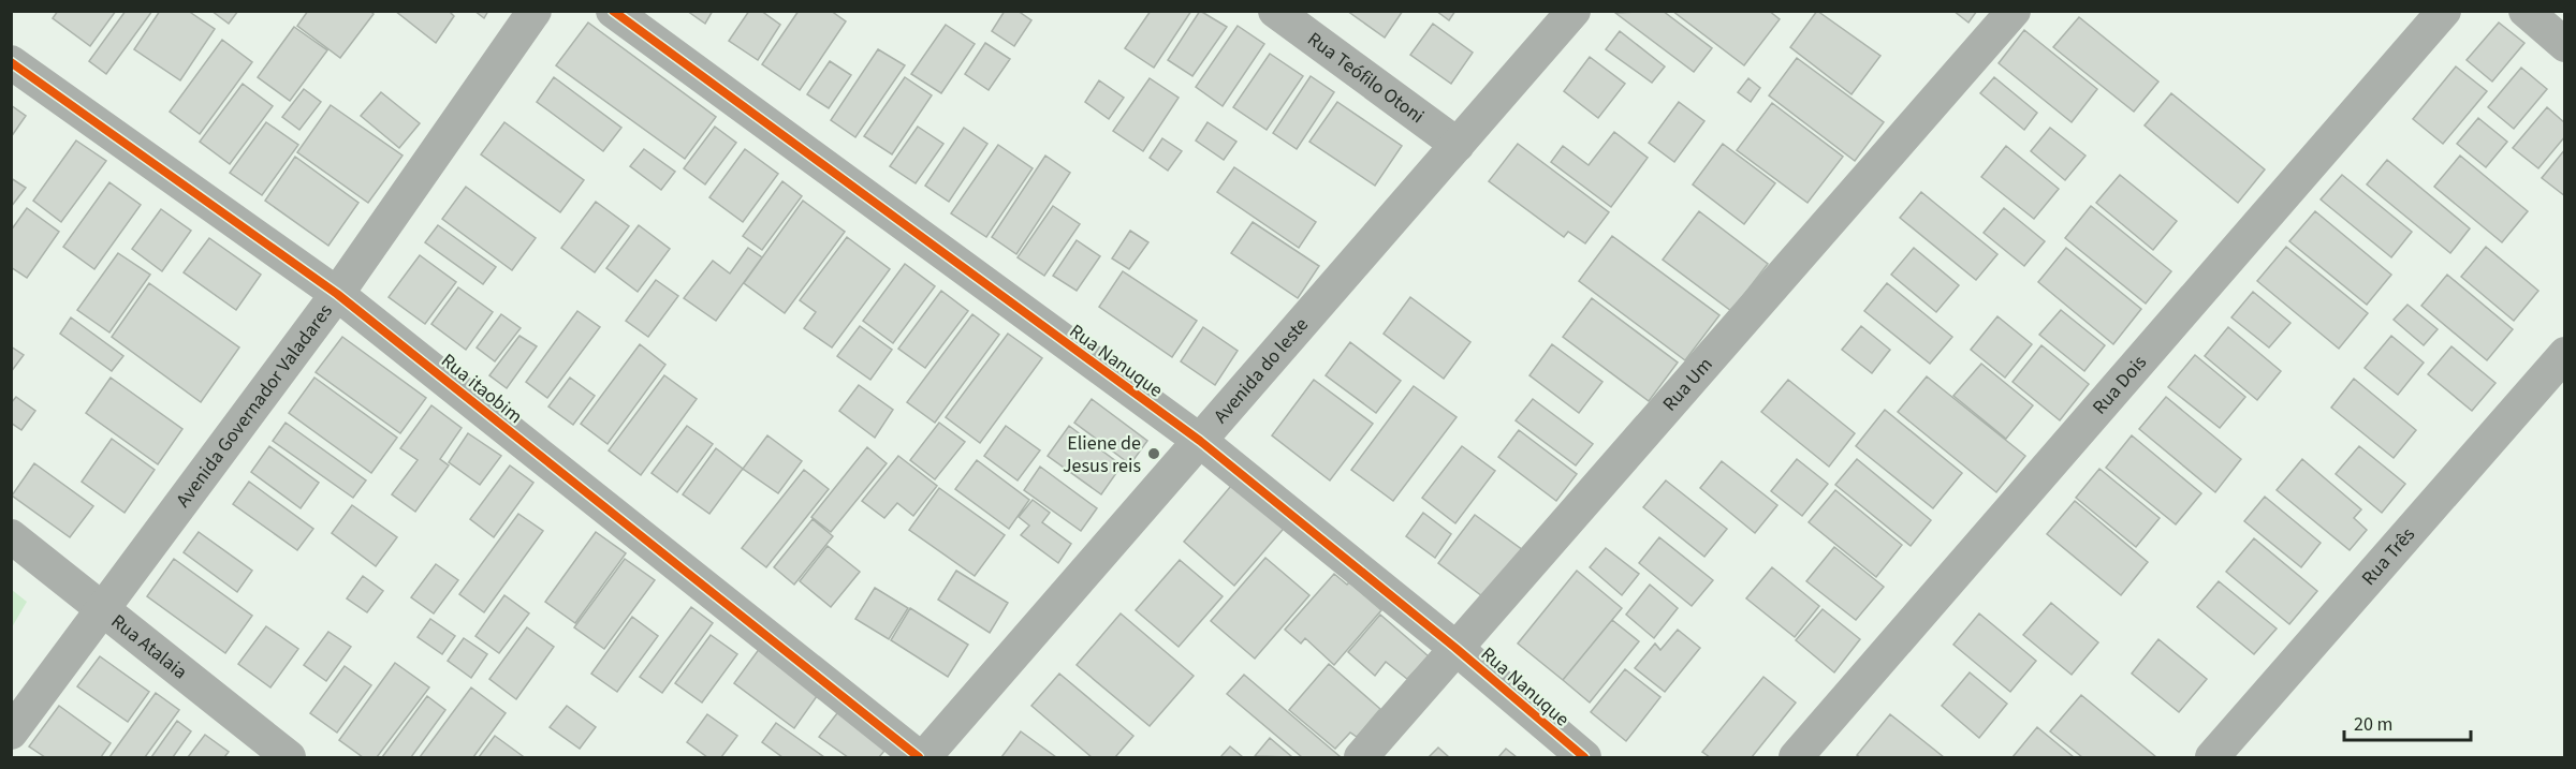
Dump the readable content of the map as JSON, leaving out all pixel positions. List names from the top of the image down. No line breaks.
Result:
{"streets":{"street":["Rua Teófilo Otoni","Rua Nanuque","Avenida do leste","Rua Um","Rua Dois","Rua itaobim","Avenida Governador Valadares","Rua Três","Rua Atalaia"]},"crossings":[["Rua Teófilo Otoni","Avenida do leste"],["Rua Nanuque","Avenida do leste"],["Rua Nanuque","Rua Um"],["Rua itaobim","Avenida Governador Valadares"],["Avenida Governador Valadares","Rua Atalaia"]],"places":["Eliene de Jesus reis"],"scale_bar":"20 m"}
